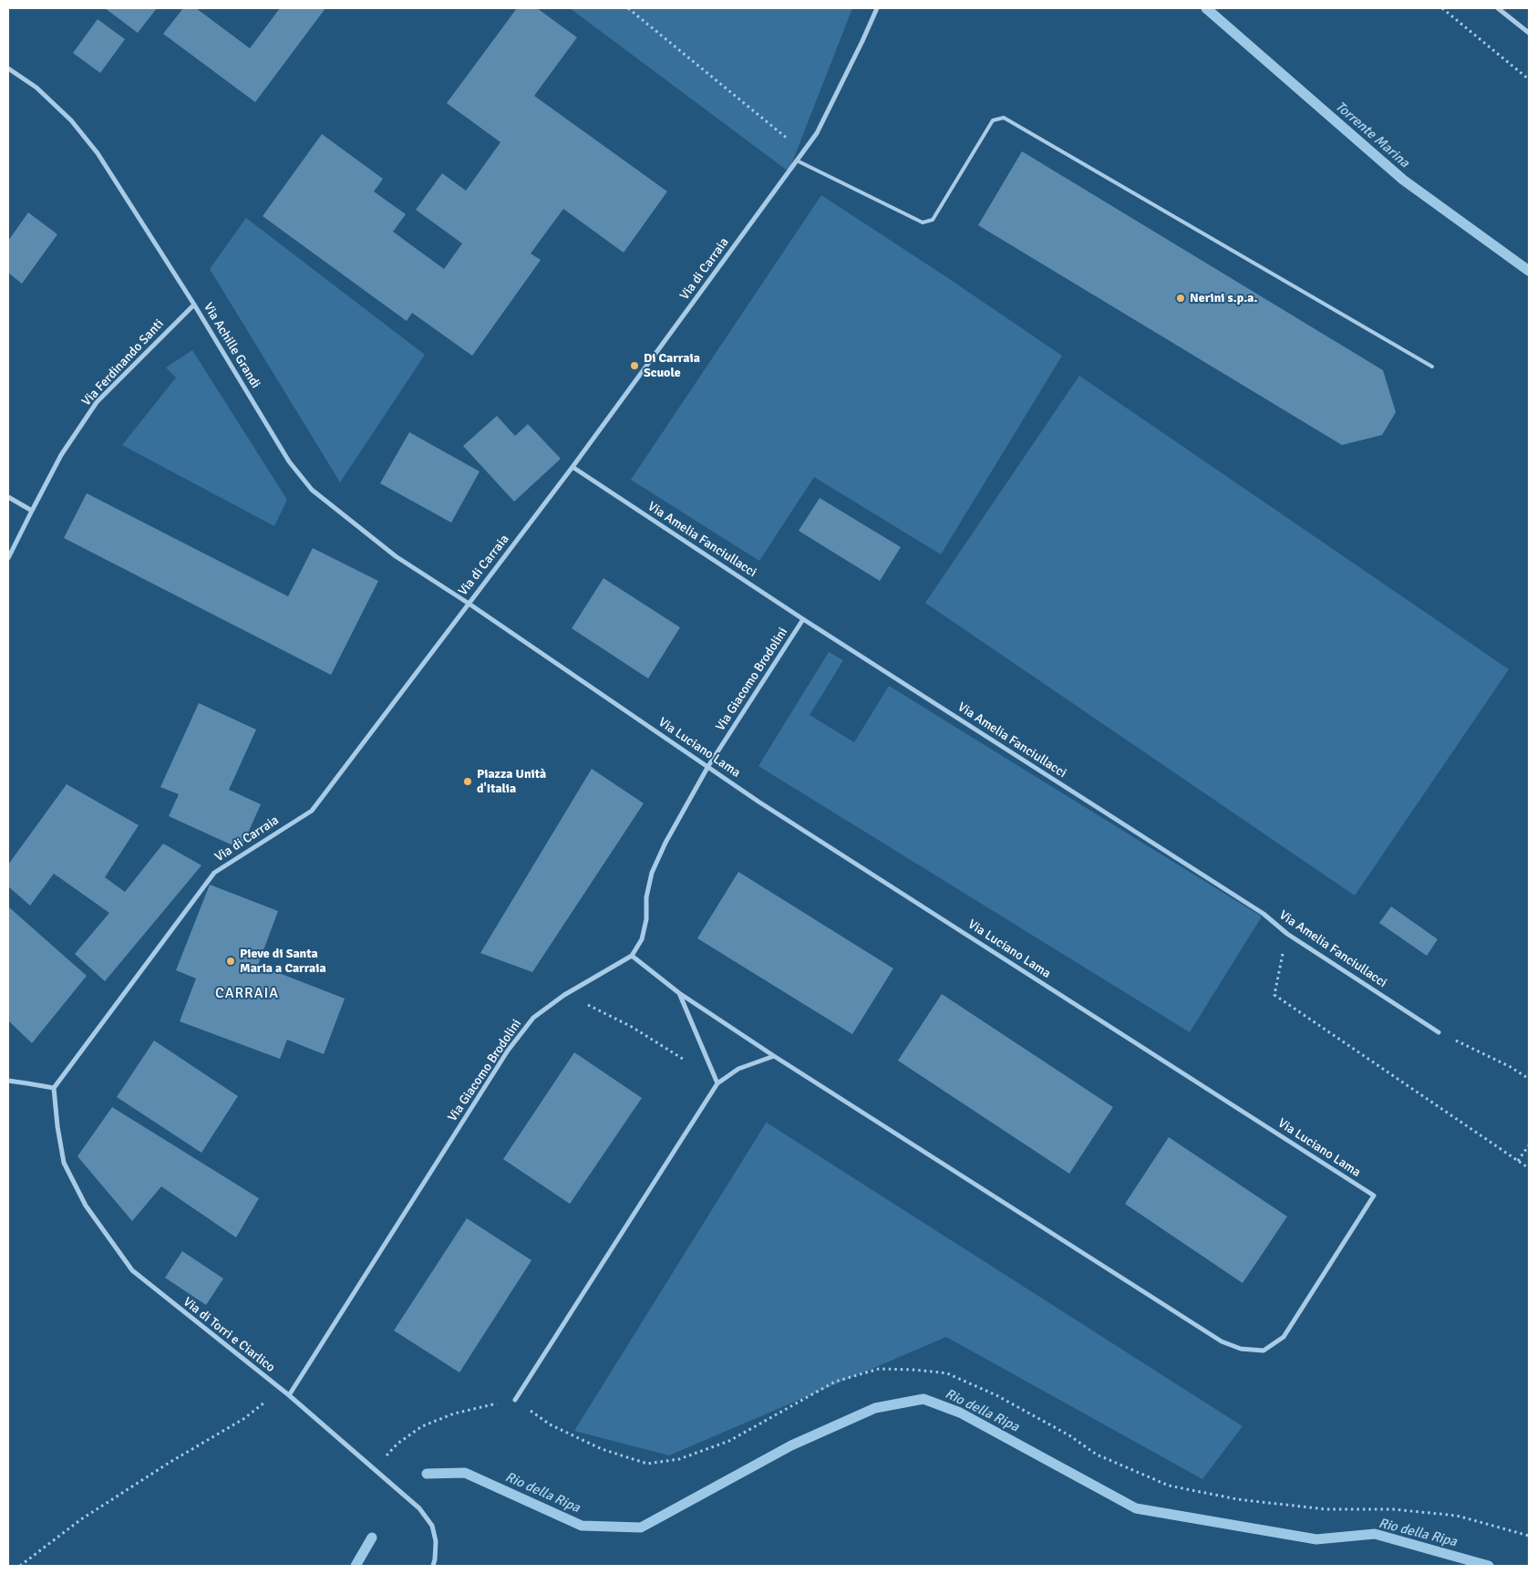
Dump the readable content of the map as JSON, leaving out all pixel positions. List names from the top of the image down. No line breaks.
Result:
{"streets":{"street":["Via di Carraia","Via Achille Grandi","Via Ferdinando Santi","Via Amelia Fanciullacci","Via Giacomo Brodolini","Via Luciano Lama","Via di Torri e Ciarlico"]},"crossings":[["Via di Carraia","Via Achille Grandi"],["Via di Carraia","Via Amelia Fanciullacci"],["Via di Carraia","Via Luciano Lama"],["Via di Carraia","Via di Torri e Ciarlico"],["Via Achille Grandi","Via Ferdinando Santi"],["Via Achille Grandi","Via Luciano Lama"],["Via Amelia Fanciullacci","Via Giacomo Brodolini"],["Via Giacomo Brodolini","Via Luciano Lama"],["Via Giacomo Brodolini","Via di Torri e Ciarlico"]],"districts":["CARRAIA"],"water":["Torrente Marina","Rio della Ripa"],"places":["Nerini s.p.a.","Di Carraia Scuole","Piazza Unità d'Italia","Pieve di Santa Maria a Carraia"]}
